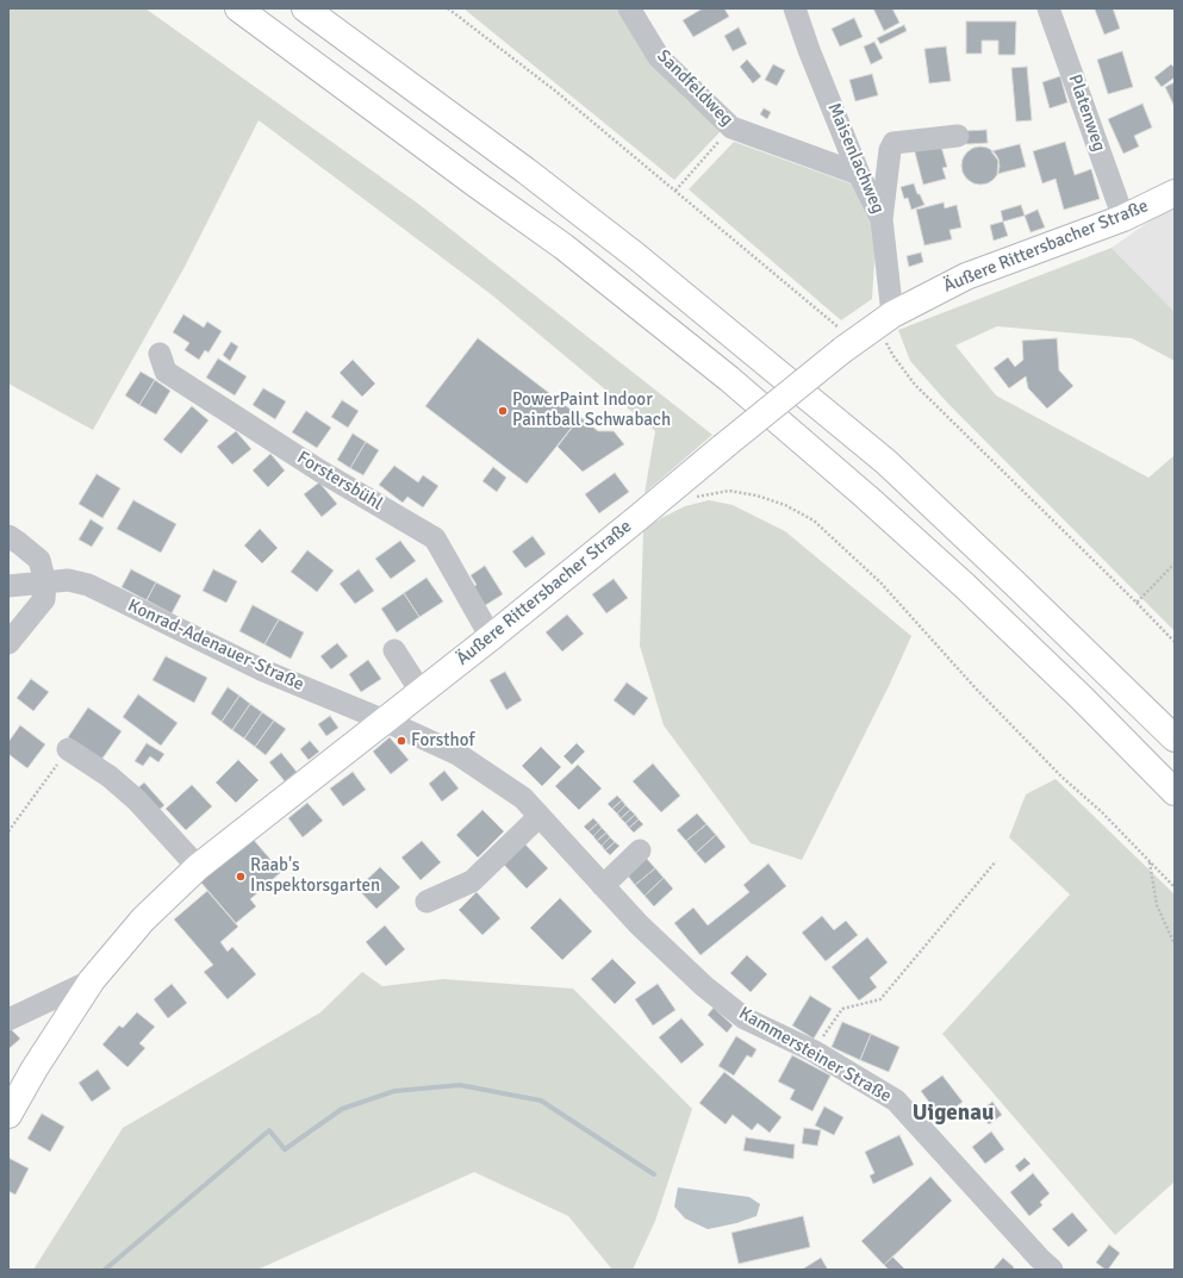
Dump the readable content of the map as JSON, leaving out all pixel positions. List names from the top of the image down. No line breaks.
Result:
{"streets":{"main road":["Äußere Rittersbacher Straße"],"street":["Sandfeldweg","Platenweg","Maisenlachweg","Forstersbühl","Konrad-Adenauer-Straße","Kammersteiner Straße"]},"crossings":[["Sandfeldweg","Maisenlachweg"],["Platenweg","Äußere Rittersbacher Straße"],["Maisenlachweg","Äußere Rittersbacher Straße"],["Äußere Rittersbacher Straße","Forstersbühl"],["Äußere Rittersbacher Straße","Konrad-Adenauer-Straße"],["Äußere Rittersbacher Straße","Kammersteiner Straße"],["Konrad-Adenauer-Straße","Kammersteiner Straße"]],"districts":["Uigenau"],"places":["PowerPaint Indoor Paintball Schwabach","Forsthof","Raab's Inspektorsgarten"]}
